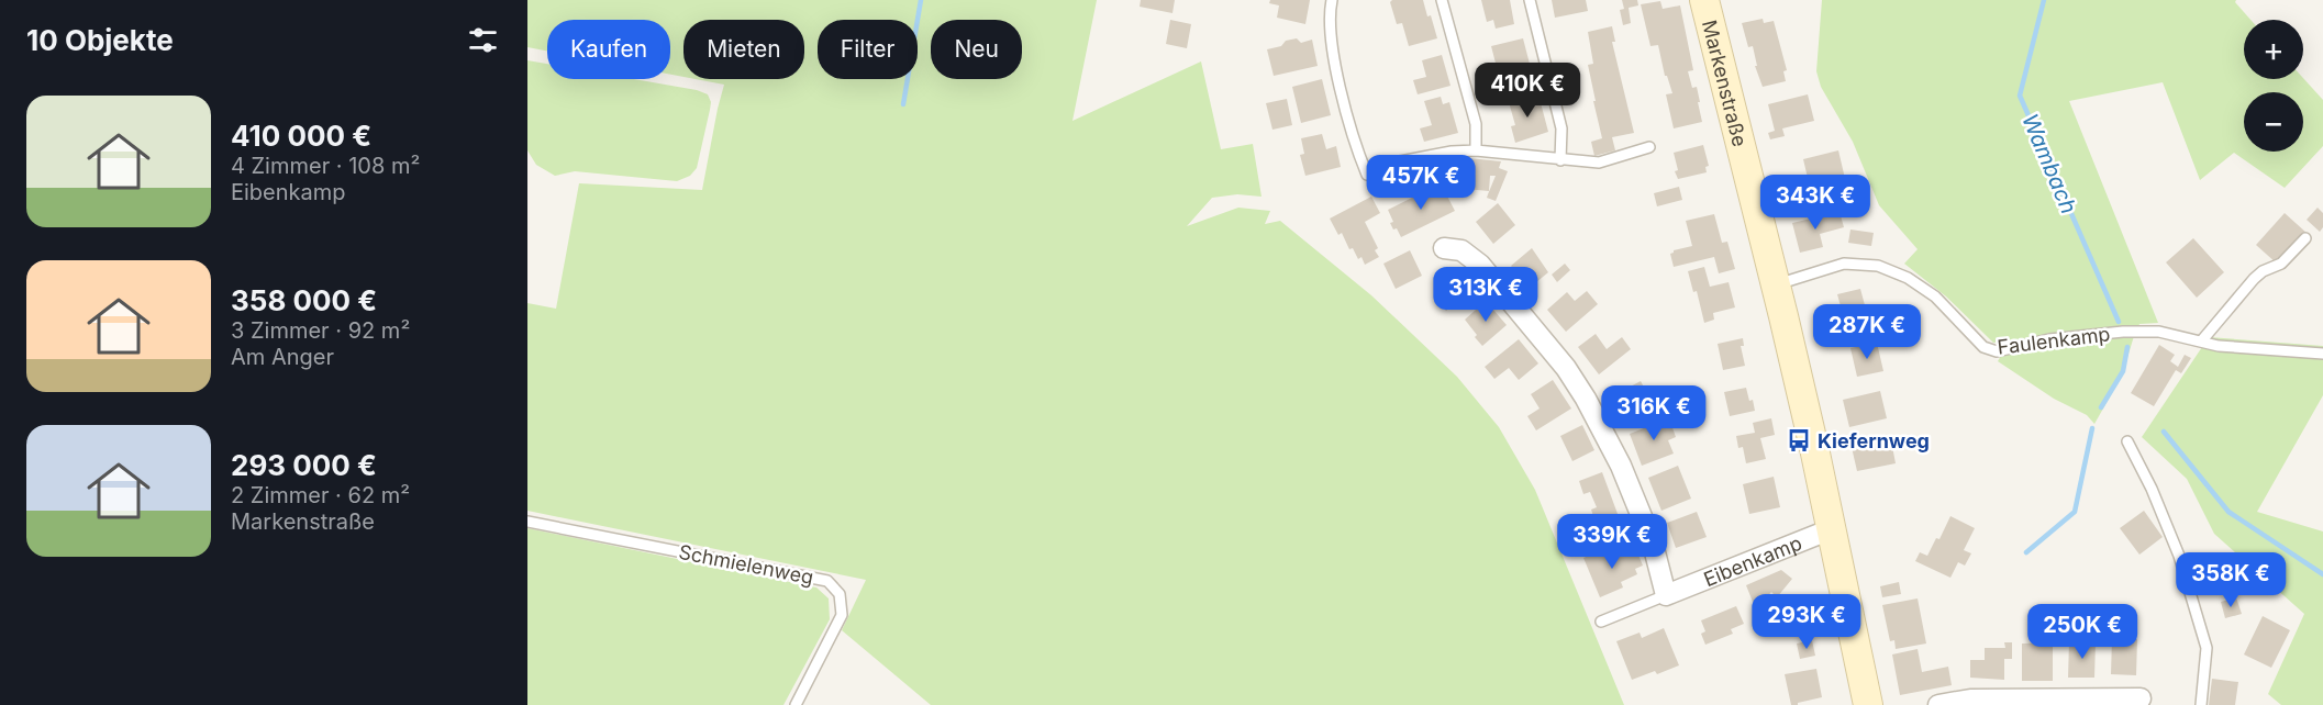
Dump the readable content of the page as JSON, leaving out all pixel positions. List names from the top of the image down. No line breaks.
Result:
{"streets":{"street":["Markenstraße","Eibenkamp"],"lane":["Faulenkamp","Schmielenweg"]},"crossings":[["Markenstraße","Faulenkamp"],["Markenstraße","Eibenkamp"]],"water":["Wambach"],"places":{"bus stop":["Kiefernweg"]},"page":{"heading":"10 Objekte","map_buttons":["+","−"],"chip":["Kaufen","Mieten","Filter","Neu"],"price":["410K €","457K €","343K €","313K €","287K €","316K €","339K €","358K €","293K €","250K €"],"list":[{"name":"410 000 €","note":"4 Zimmer · 108 m² · Eibenkamp"},{"name":"358 000 €","note":"3 Zimmer · 92 m² · Am Anger"},{"name":"293 000 €","note":"2 Zimmer · 62 m² · Markenstraße"}]}}
